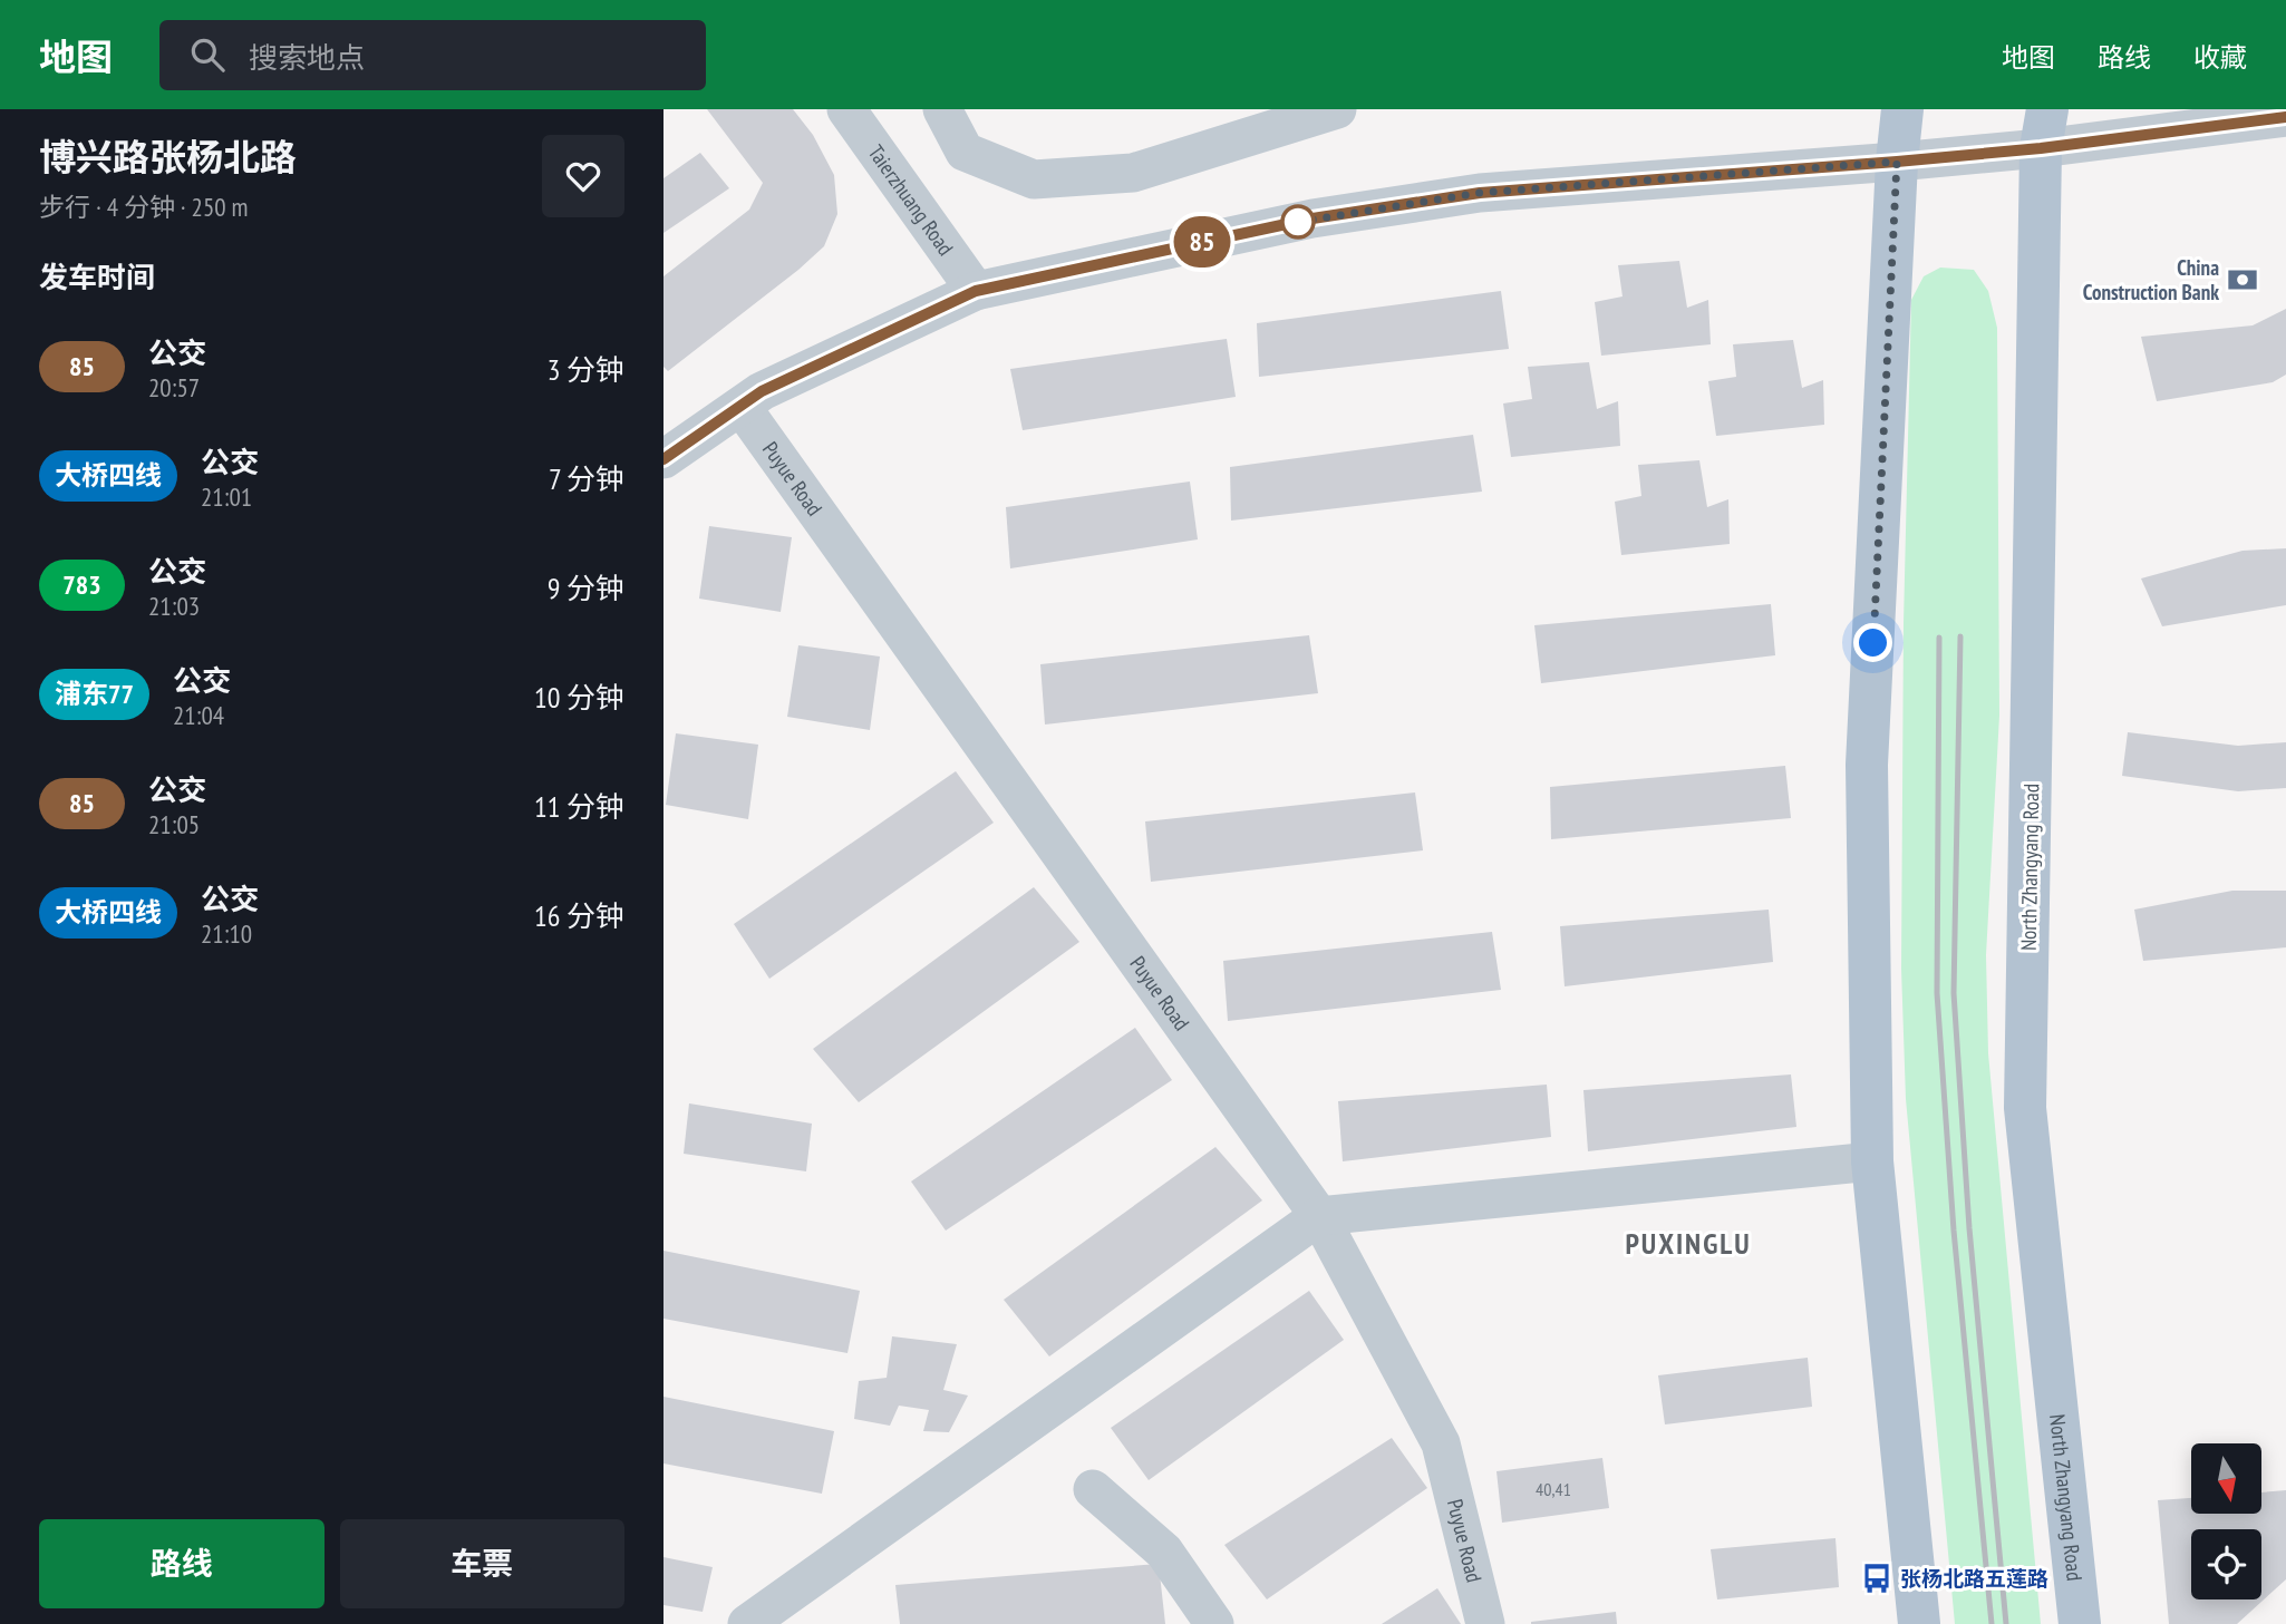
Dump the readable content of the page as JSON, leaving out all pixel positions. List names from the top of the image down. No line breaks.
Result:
{"streets":{"main road":["North Zhangyang Road"],"street":["Taierzhuang Road","Puyue Road"]},"districts":["PUXINGLU"],"places":{"bank":["China Construction Bank"],"bus stop":["张杨北路五莲路"]},"lines":["bus line 85"],"house_numbers":["40,41"],"north":"bottom","page":{"header":"地图","search":"搜索地点","nav":["地图","路线","收藏"],"heading":[["博兴路张杨北路","步行 · 4 分钟 · 250 m"],"发车时间"],"on_map":"85","list":[{"mark":"85","name":"公交","note":"20:57","value":"3 分钟"},{"mark":"大桥四线","name":"公交","note":"21:01","value":"7 分钟"},{"mark":"783","name":"公交","note":"21:03","value":"9 分钟"},{"mark":"浦东77","name":"公交","note":"21:04","value":"10 分钟"},{"mark":"85","name":"公交","note":"21:05","value":"11 分钟"},{"mark":"大桥四线","name":"公交","note":"21:10","value":"16 分钟"}],"buttons":["路线","车票"]}}
